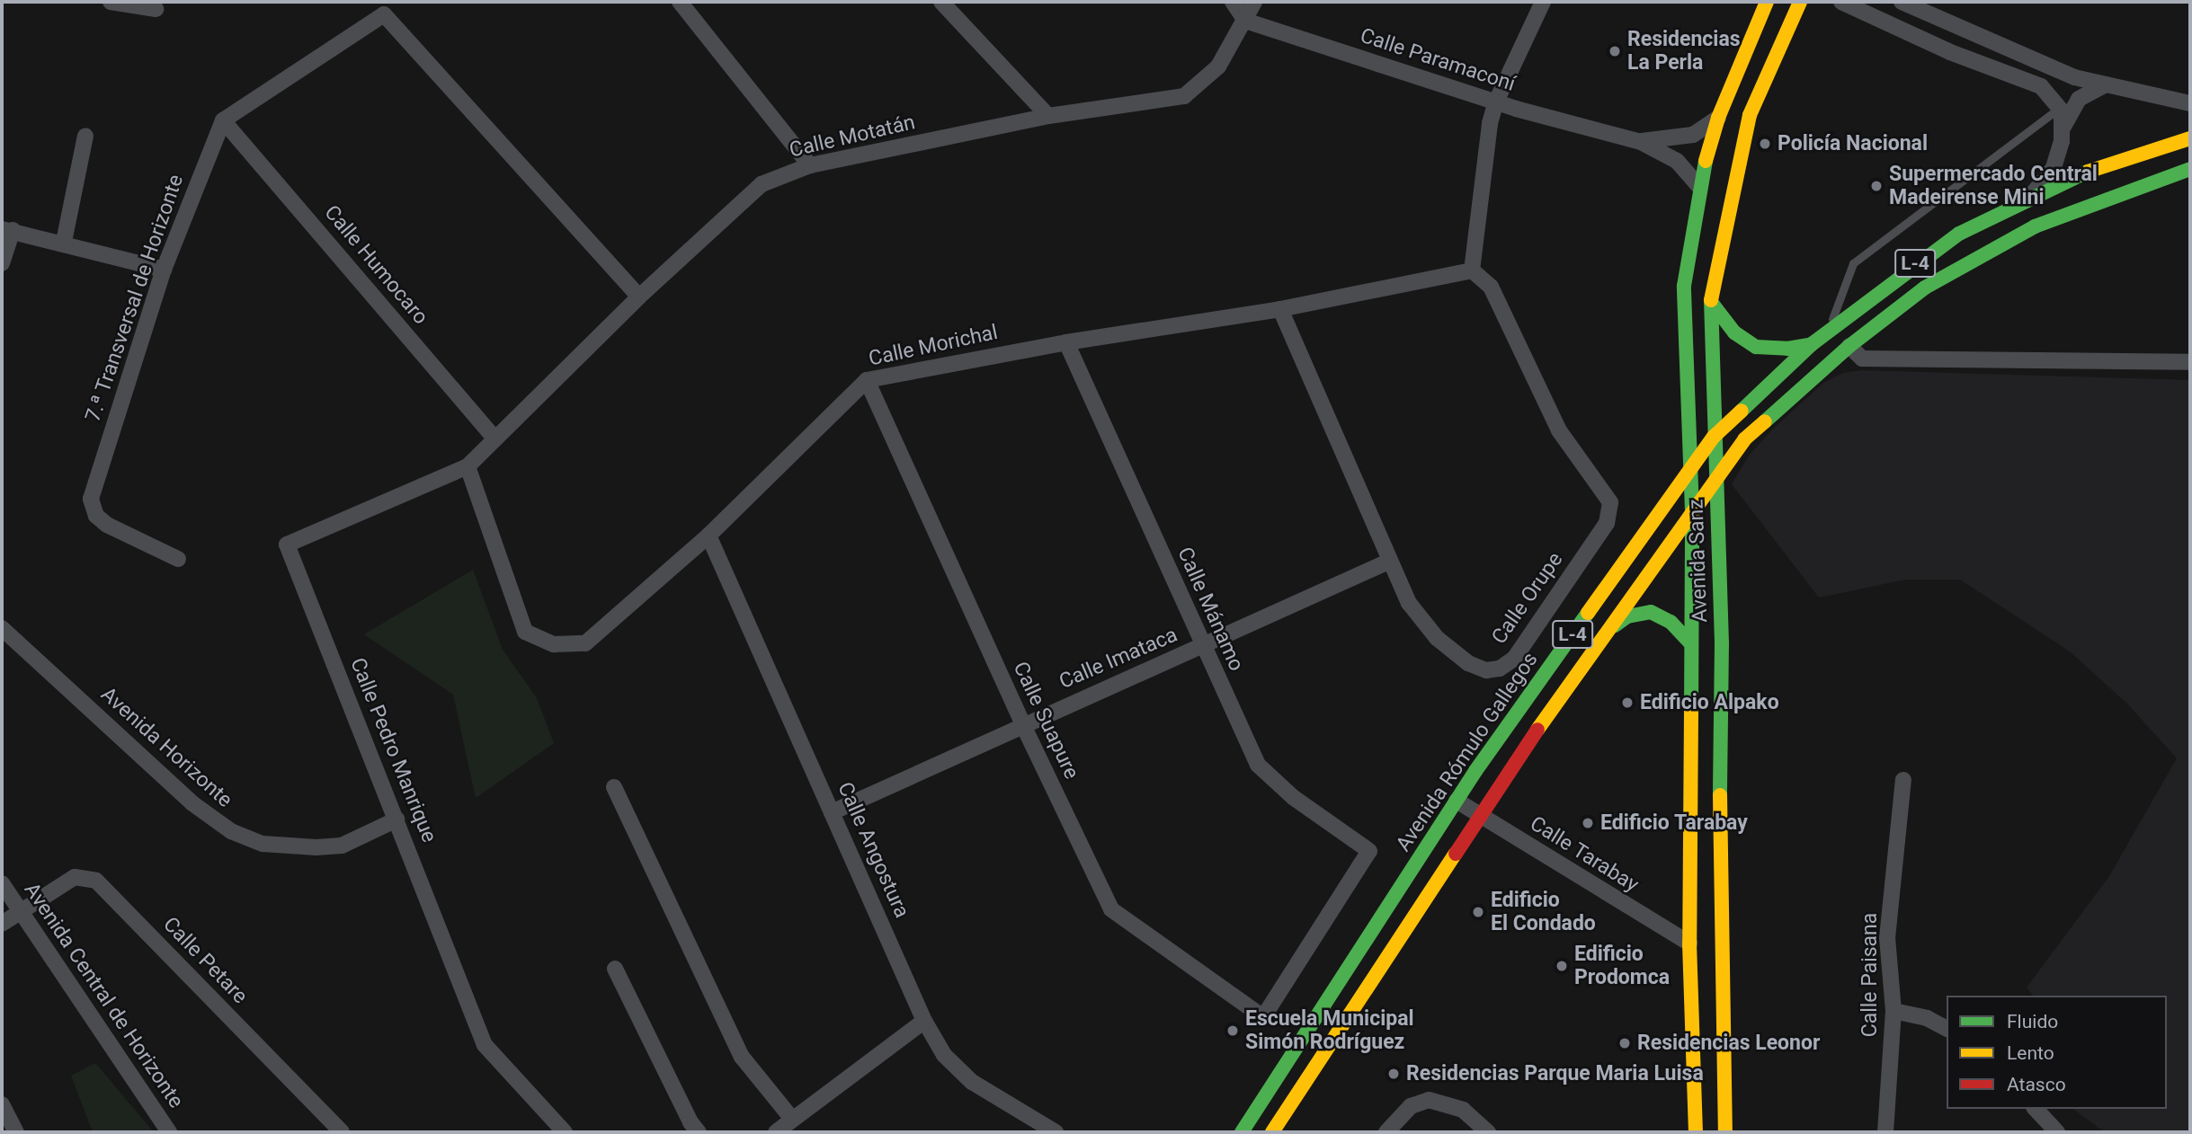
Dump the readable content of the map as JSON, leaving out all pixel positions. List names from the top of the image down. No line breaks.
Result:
{"streets":{"main road":["L-4","Avenida Sanz","Avenida Rómulo Gallegos"],"street":["Calle Paramaconí","Calle Motatán","Calle Humocaro","7.ª Transversal de Horizonte","Calle Morichal","Calle Orupe","Calle Mánamo","Calle Imataca","Calle Suapure","Avenida Horizonte","Calle Pedro Manrique","Calle Angostura","Calle Tarabay","Calle Petare","Calle Paisana","Avenida Central de Horizonte"]},"crossings":[["Calle Paramaconí","Calle Motatán"],["Calle Paramaconí","Avenida Sanz"],["Calle Motatán","Calle Humocaro"],["Calle Motatán","Calle Morichal"],["Calle Motatán","Calle Pedro Manrique"],["L-4","Avenida Sanz"],["L-4","Calle Tarabay"],["Calle Humocaro","7.ª Transversal de Horizonte"],["Calle Morichal","Calle Orupe"],["Calle Morichal","Calle Mánamo"],["Calle Morichal","Calle Suapure"],["Calle Morichal","Calle Pedro Manrique"],["Calle Morichal","Calle Angostura"],["Avenida Sanz","Avenida Rómulo Gallegos"],["Avenida Sanz","Calle Tarabay"],["Calle Orupe","Calle Imataca"],["Calle Mánamo","Calle Imataca"],["Calle Mánamo","Calle Suapure"],["Calle Imataca","Calle Suapure"],["Calle Imataca","Calle Angostura"],["Avenida Horizonte","Calle Pedro Manrique"],["Avenida Rómulo Gallegos","Calle Tarabay"],["Calle Petare","Avenida Central de Horizonte"]],"places":["Residencias La Perla","Policía Nacional","Supermercado Central Madeirense Mini","Edificio Alpako","Edificio Tarabay","Edificio El Condado","Edificio Prodomca","Escuela Municipal Simón Rodríguez","Residencias Leonor","Residencias Parque Maria Luisa"],"legend":["Fluido","Lento","Atasco"]}
